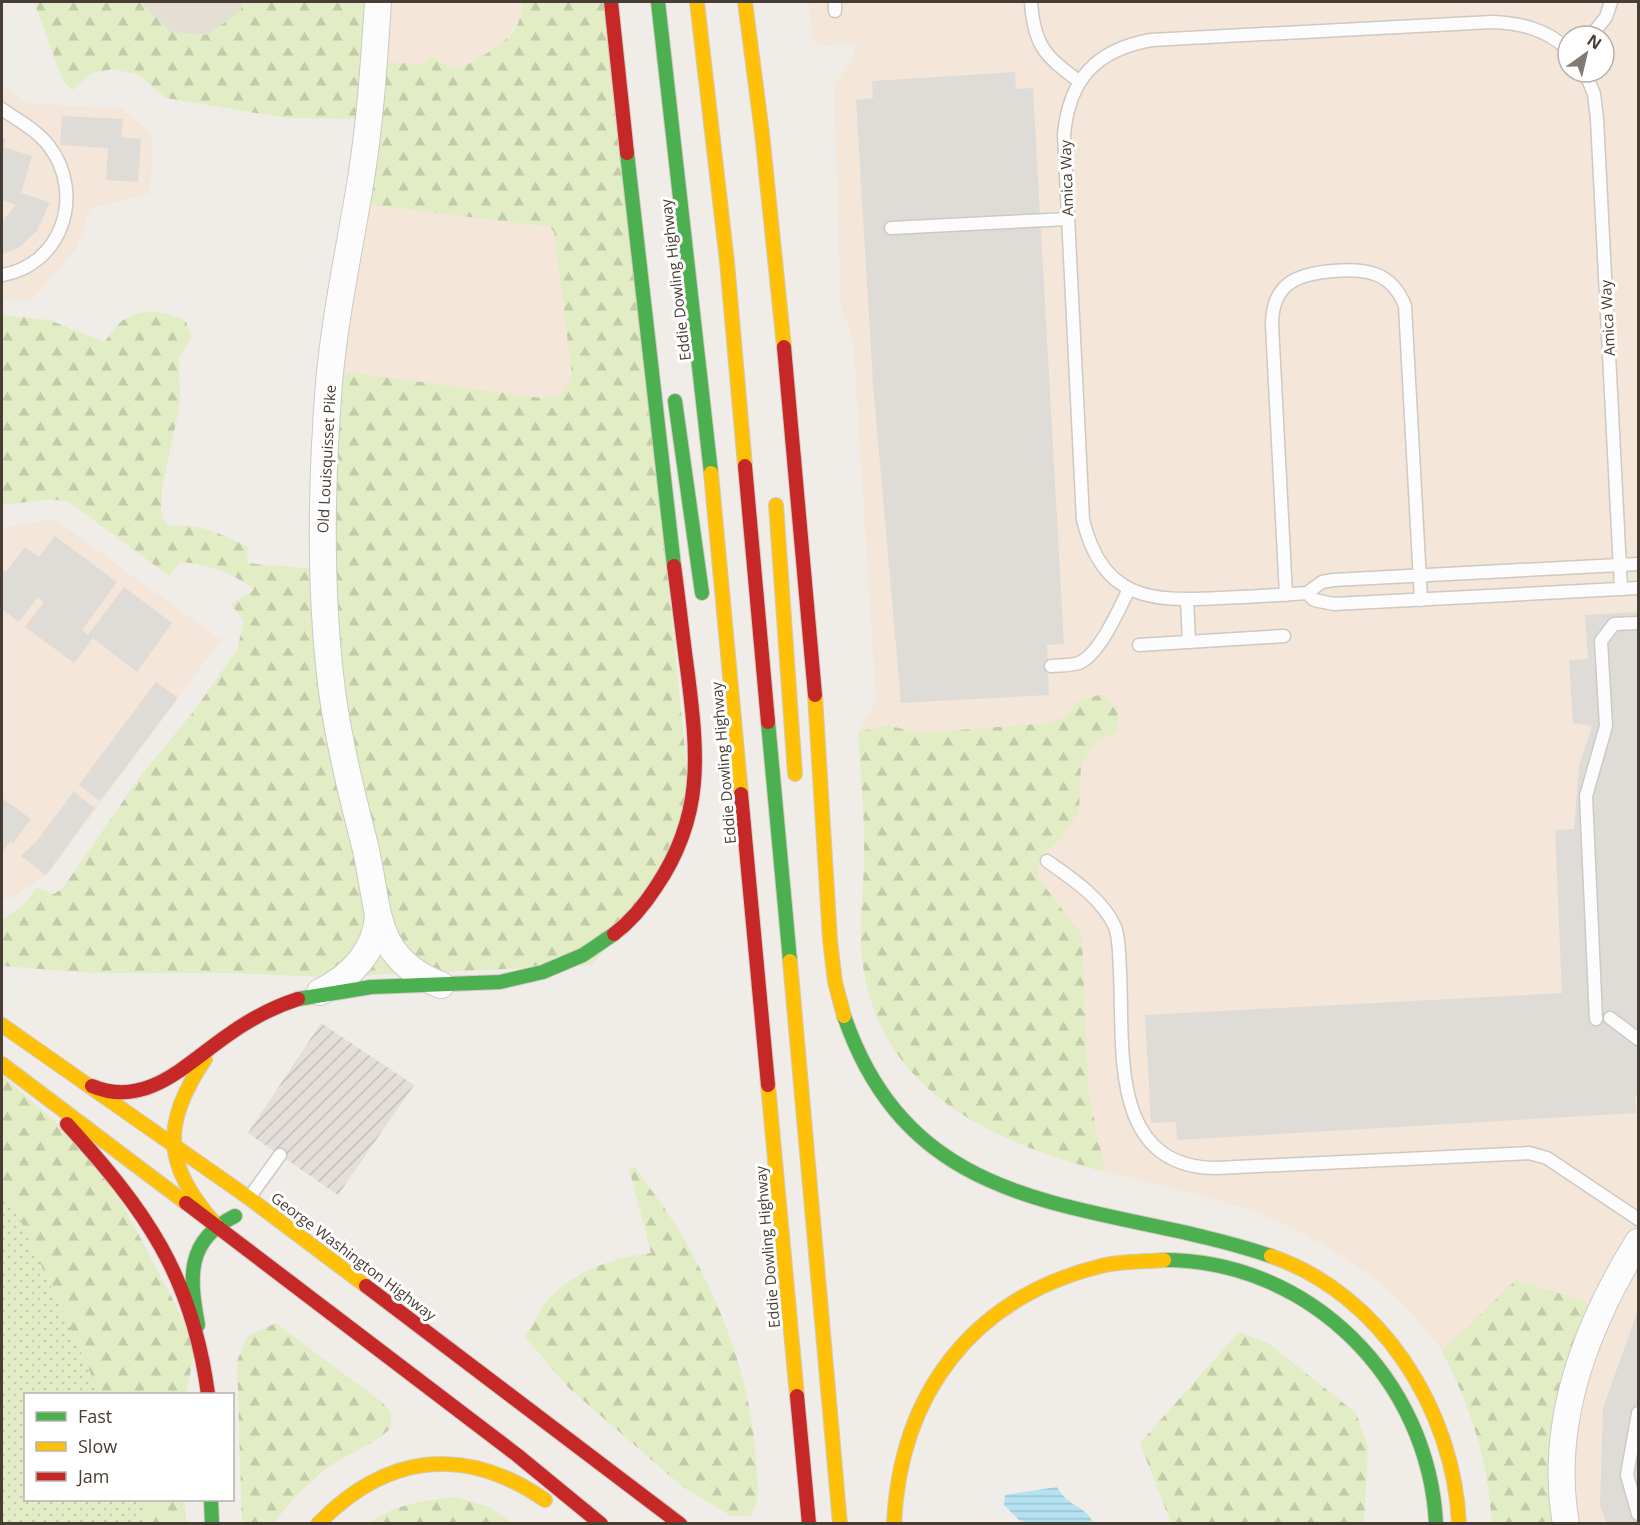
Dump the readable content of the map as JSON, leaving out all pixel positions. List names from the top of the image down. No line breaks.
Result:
{"streets":{"main road":["Eddie Dowling Highway","George Washington Highway"],"street":["Old Louisquisset Pike"],"lane":["Amica Way"]},"legend":["Fast","Slow","Jam"],"north":"top right"}
